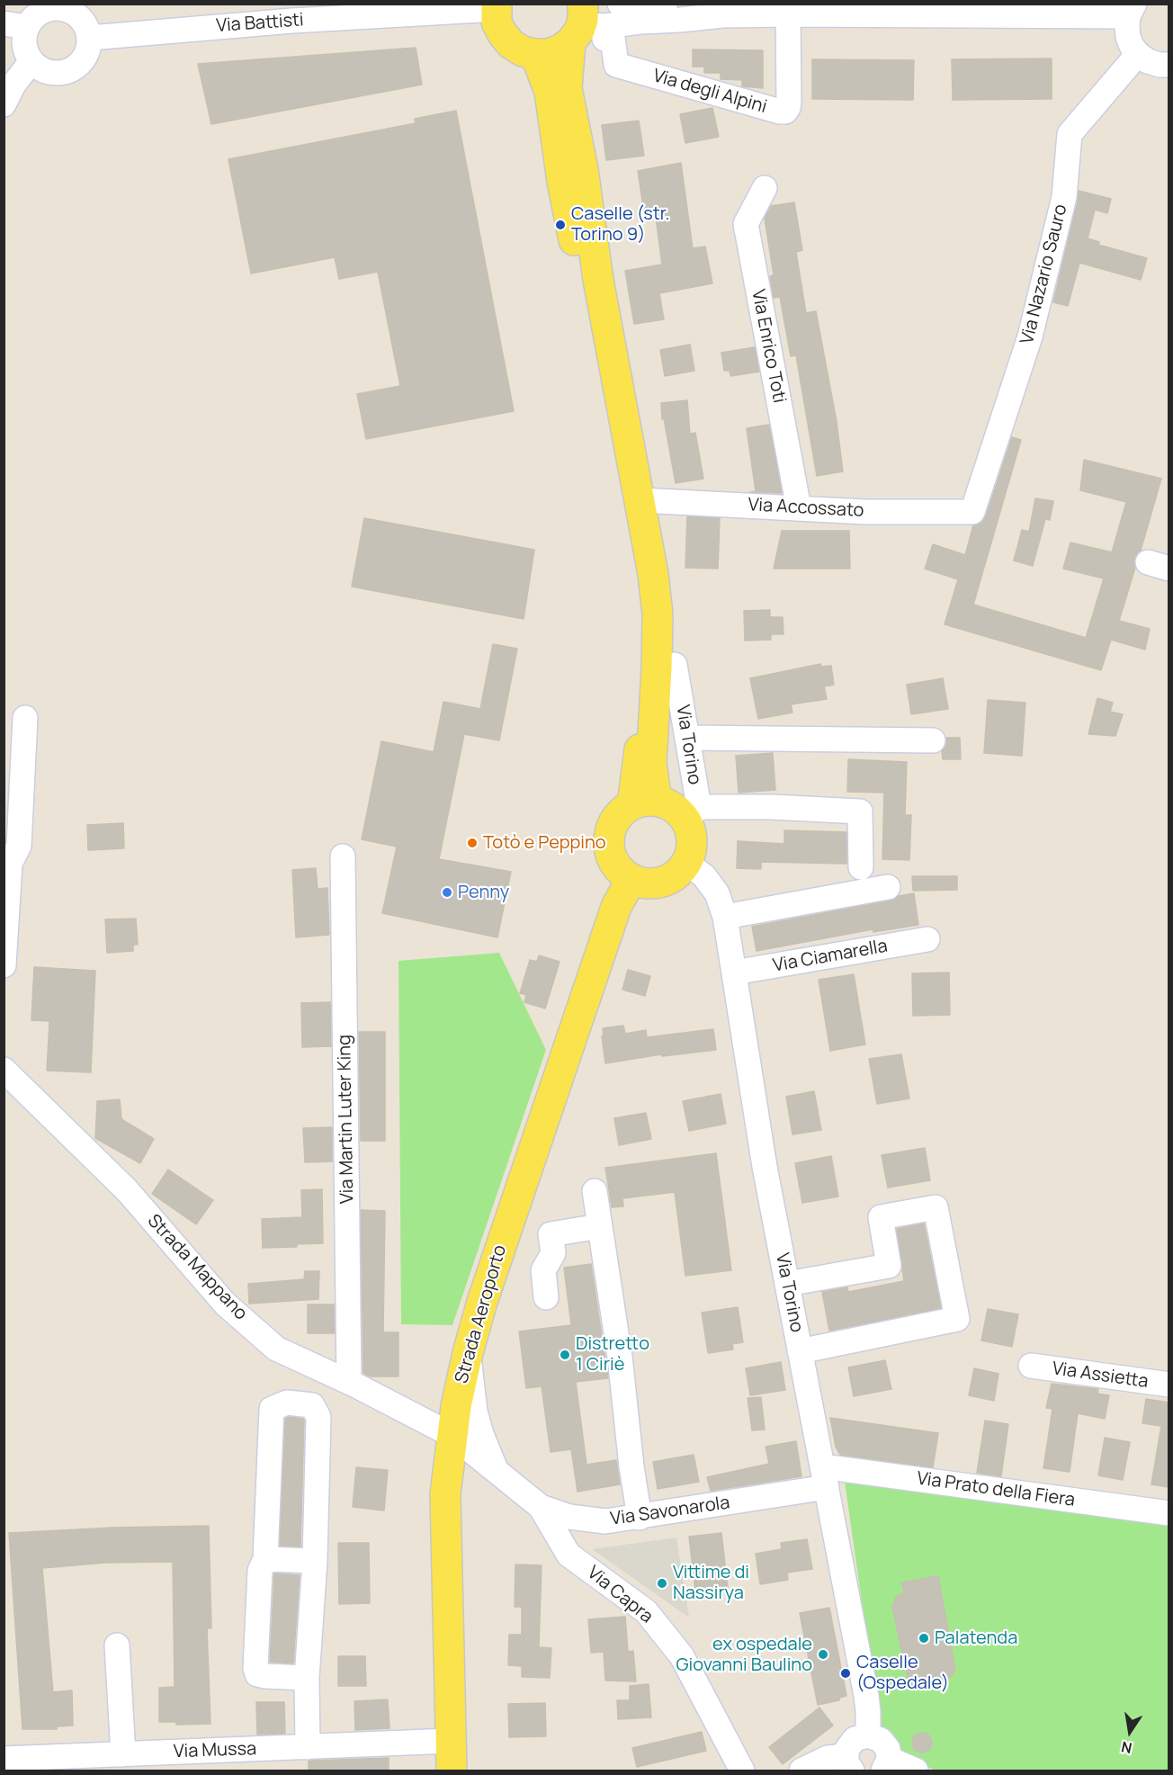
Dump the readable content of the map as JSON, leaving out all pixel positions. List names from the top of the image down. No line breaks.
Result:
{"streets":{"main road":["Strada Aeroporto"],"street":["Via Battisti","Via degli Alpini","Via Nazario Sauro","Via Enrico Toti","Via Accossato","Via Torino","Via Ciamarella","Via Martin Luter King","Strada Mappano","Via Assietta","Via Prato della Fiera","Via Savonarola","Via Capra","Via Mussa"]},"crossings":[["Via Nazario Sauro","Via Accossato"],["Via Enrico Toti","Via Accossato"],["Via Torino","Via Ciamarella"],["Via Torino","Strada Aeroporto"],["Via Torino","Via Prato della Fiera"],["Via Torino","Via Savonarola"],["Via Martin Luter King","Strada Mappano"],["Strada Mappano","Strada Aeroporto"],["Strada Mappano","Via Savonarola"],["Strada Aeroporto","Via Savonarola"],["Strada Aeroporto","Via Mussa"],["Via Prato della Fiera","Via Savonarola"],["Via Savonarola","Via Capra"]],"places":["Caselle (str. Torino 9)","Totò e Peppino","Penny","Distretto 1 Ciriè","Vittime di Nassirya","Palatenda","ex ospedale Giovanni Baulino","Caselle (Ospedale)"],"north":"bottom"}
